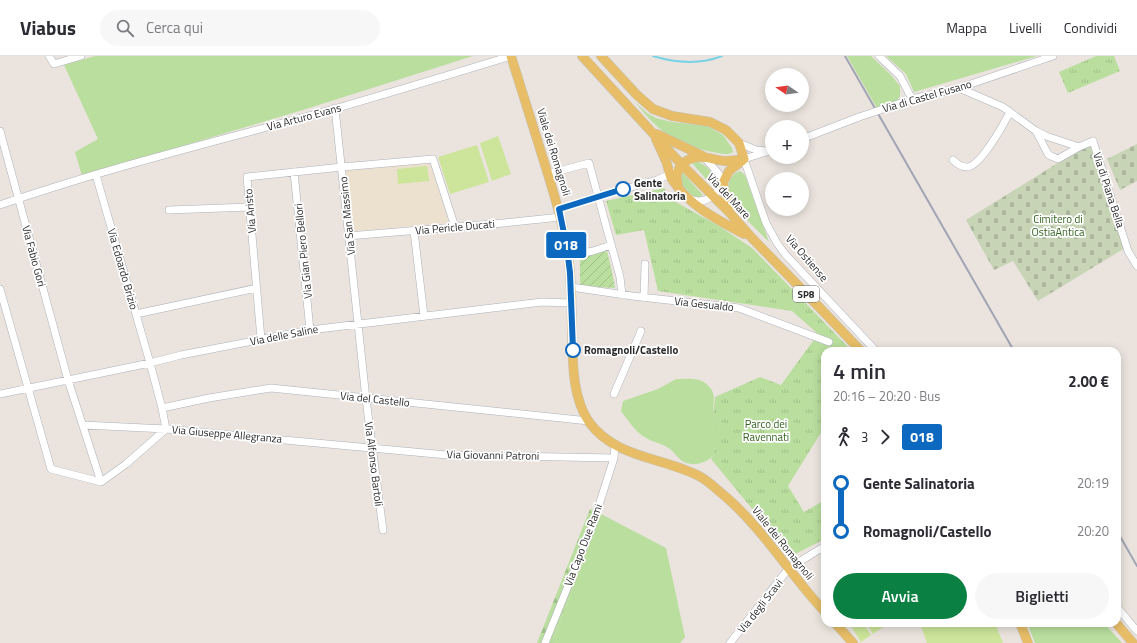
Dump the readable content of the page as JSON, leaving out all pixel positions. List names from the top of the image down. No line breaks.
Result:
{"streets":{"main road":["Viale dei Romagnoli","Via del Mare","Via Ostiense","SP8"],"street":["Via di Castel Fusano","Via Arturo Evans","Via di Piana Bella","Via Aristo","Via San Massimo","Via Pericle Ducati","Via Gian Piero Bellori","Via Fabio Gori","Via Edoardo Brizio","Via Gesualdo","Via delle Saline","Via del Castello","Via Giuseppe Allegranza","Via Giovanni Patroni","Via Alfonso Bartoli","Via Capo Due Rami","Via degli Scavi"]},"crossings":[["Via di Castel Fusano","Via di Piana Bella"],["Via Arturo Evans","Viale dei Romagnoli"],["Via Arturo Evans","Via San Massimo"],["Via Arturo Evans","Via Fabio Gori"],["Via Arturo Evans","Via Edoardo Brizio"],["Viale dei Romagnoli","Via Pericle Ducati"],["Viale dei Romagnoli","Via Gesualdo"],["Viale dei Romagnoli","Via delle Saline"],["Viale dei Romagnoli","Via del Castello"],["Viale dei Romagnoli","Via Capo Due Rami"],["Viale dei Romagnoli","Via degli Scavi"],["Via del Mare","Via Pericle Ducati"],["Via Aristo","Via San Massimo"],["Via Aristo","Via Pericle Ducati"],["Via Aristo","Via Gian Piero Bellori"],["Via Aristo","Via delle Saline"],["Via San Massimo","Via Pericle Ducati"],["Via San Massimo","Via delle Saline"],["Via San Massimo","Via del Castello"],["Via San Massimo","Via Alfonso Bartoli"],["Via Gian Piero Bellori","Via delle Saline"],["Via Fabio Gori","Via delle Saline"],["Via Fabio Gori","Via Giuseppe Allegranza"],["Via Edoardo Brizio","Via delle Saline"],["Via Edoardo Brizio","Via del Castello"],["Via Edoardo Brizio","Via Giuseppe Allegranza"],["Via del Castello","Via Alfonso Bartoli"],["Via Giuseppe Allegranza","Via Giovanni Patroni"],["Via Giuseppe Allegranza","Via Alfonso Bartoli"],["Via Giovanni Patroni","Via Alfonso Bartoli"],["Via Giovanni Patroni","Via Capo Due Rami"]],"parks":["Cimitero di OstiaAntica","Parco dei Ravennati"],"places":["Gente Salinatoria","Romagnoli/Castello"],"lines":["bus line 018"],"north":"left","page":{"header":"Viabus","search":"Cerca qui","nav":["Mappa","Livelli","Condividi"],"on_map":"018","map_buttons":["+","−"],"heading":["4 min","20:16 – 20:20 · Bus","2.00 €"],"legs":["3","018"],"list":[{"name":"Gente Salinatoria","value":"20:19"},{"name":"Romagnoli/Castello","value":"20:20"}],"buttons":["Avvia","Biglietti"]}}
